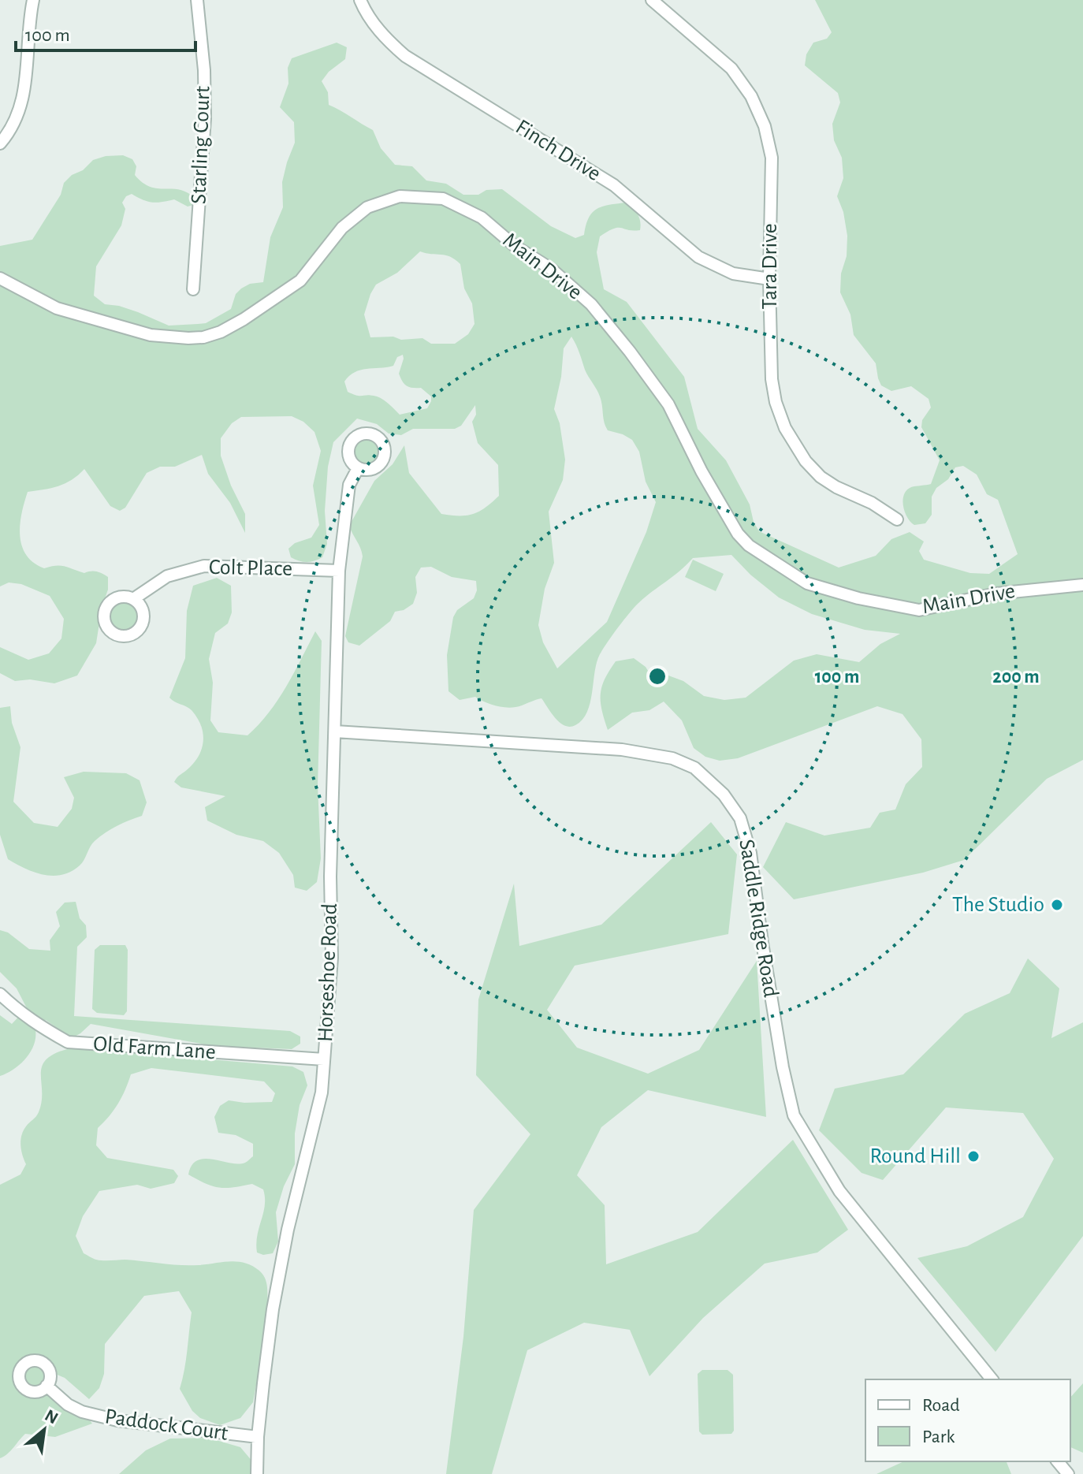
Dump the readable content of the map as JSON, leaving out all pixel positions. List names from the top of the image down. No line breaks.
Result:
{"streets":{"street":["Starling Court","Finch Drive","Main Drive","Tara Drive","Colt Place","Saddle Ridge Road","Horseshoe Road","Old Farm Lane","Paddock Court"]},"crossings":[["Finch Drive","Tara Drive"],["Colt Place","Horseshoe Road"],["Saddle Ridge Road","Horseshoe Road"],["Horseshoe Road","Old Farm Lane"],["Horseshoe Road","Paddock Court"]],"places":["The Studio","Round Hill"],"legend":["Road","Park"],"scale_bar":"100 m","north":"top right","rings":["100 m","200 m"]}
